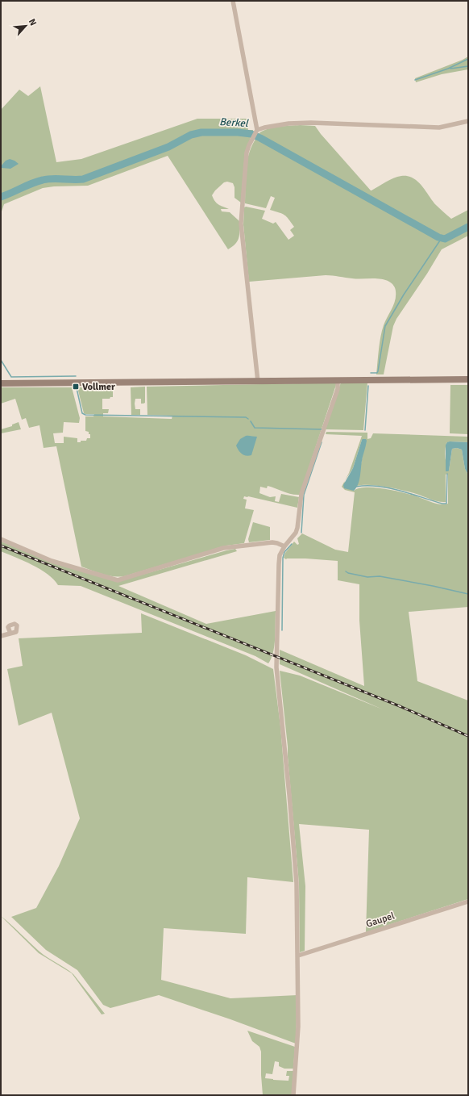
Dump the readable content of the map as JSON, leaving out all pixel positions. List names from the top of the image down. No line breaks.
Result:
{"streets":{"street":["Gaupel"]},"water":["Berkel"],"places":{"transit":["Vollmer"]},"north":"top right"}
